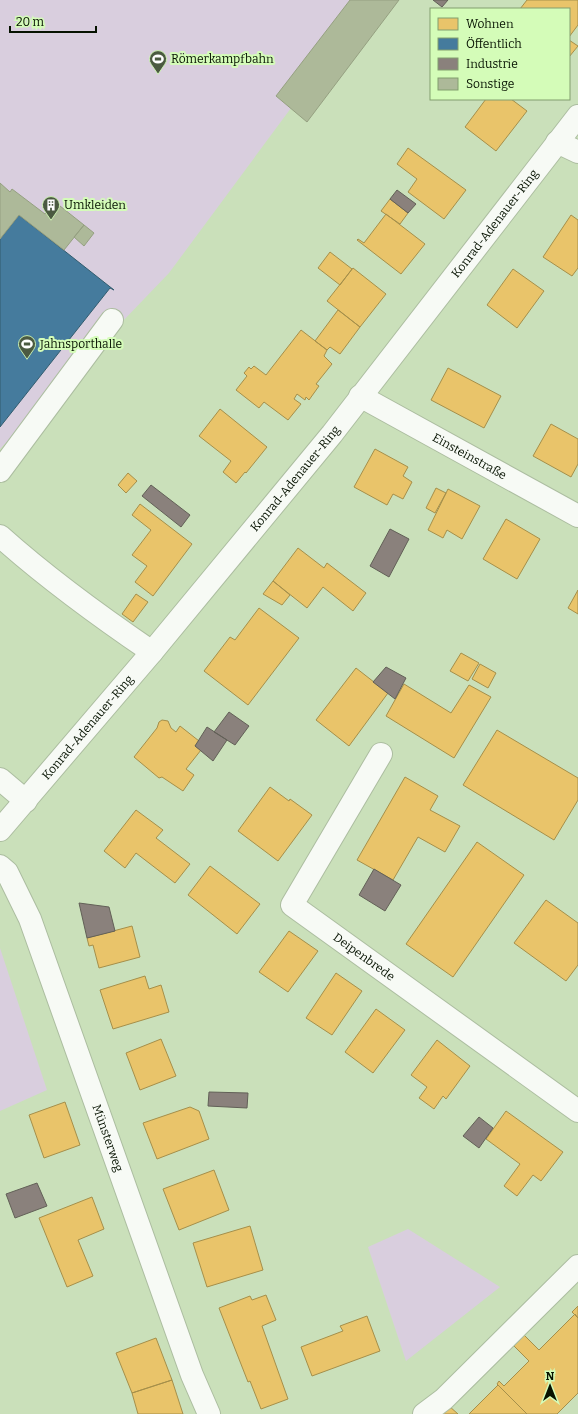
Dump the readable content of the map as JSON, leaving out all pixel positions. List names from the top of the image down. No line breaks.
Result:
{"streets":{"street":["Konrad-Adenauer-Ring","Einsteinstraße","Deipenbrede","Münsterweg"]},"crossings":[["Konrad-Adenauer-Ring","Einsteinstraße"]],"places":{"sports":["Römerkampfbahn","Jahnsporthalle"],"building":["Umkleiden"]},"legend":["Wohnen","Öffentlich","Industrie","Sonstige"],"scale_bar":"20 m","north":"top"}
